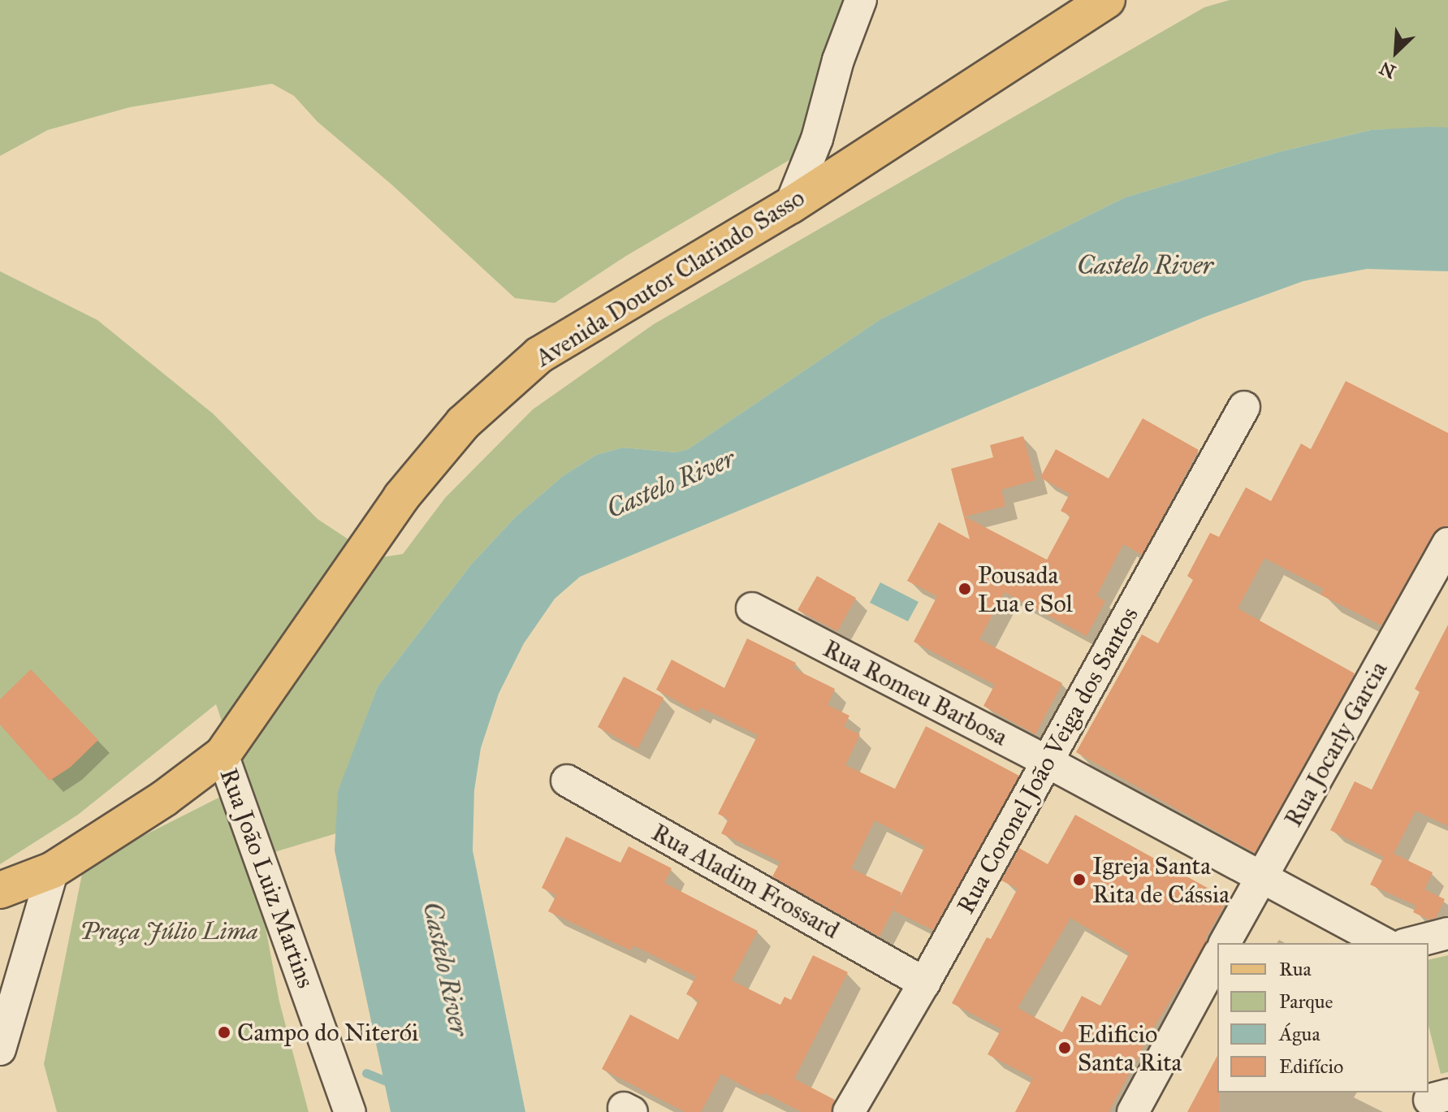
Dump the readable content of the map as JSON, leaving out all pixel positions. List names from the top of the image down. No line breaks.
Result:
{"streets":{"main road":["Avenida Doutor Clarindo Sasso"],"street":["Rua Romeu Barbosa","Rua Jocarly Garcia","Rua Coronel João Veiga dos Santos","Rua João Luiz Martins","Rua Aladim Frossard"]},"crossings":[["Avenida Doutor Clarindo Sasso","Rua João Luiz Martins"],["Rua Romeu Barbosa","Rua Jocarly Garcia"],["Rua Romeu Barbosa","Rua Coronel João Veiga dos Santos"],["Rua Coronel João Veiga dos Santos","Rua Aladim Frossard"]],"water":["Castelo River"],"parks":["Praça Júlio Lima"],"places":["Pousada Lua e Sol","Igreja Santa Rita de Cássia","Campo do Niterói","Edificio Santa Rita"],"legend":["Rua","Parque","Água","Edifício"],"north":"bottom left"}
